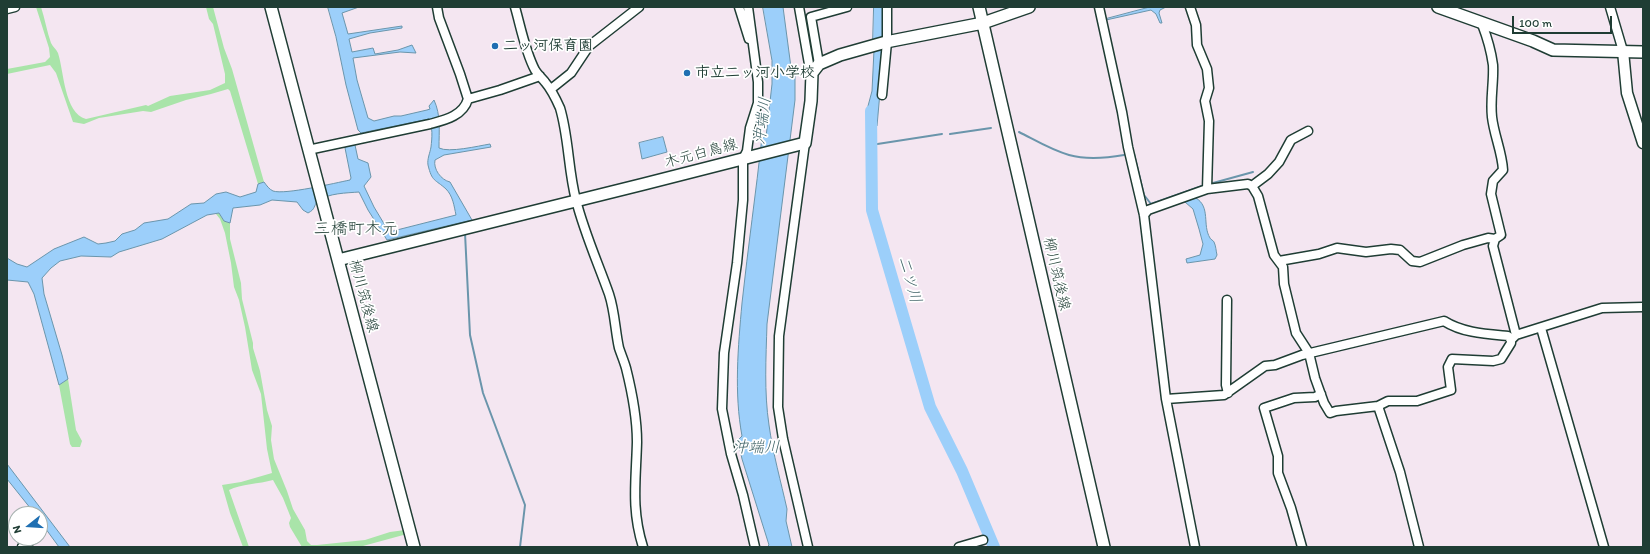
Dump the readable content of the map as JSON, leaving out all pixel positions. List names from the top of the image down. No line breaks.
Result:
{"streets":{"main road":["木元白鳥線","柳川筑後線"]},"crossings":[["木元白鳥線","柳川筑後線"]],"districts":["三橋町木元"],"water":["沖端川","二ツ川"],"places":["二ッ河保育園","市立二ッ河小学校"],"scale_bar":"100 m","north":"left"}
